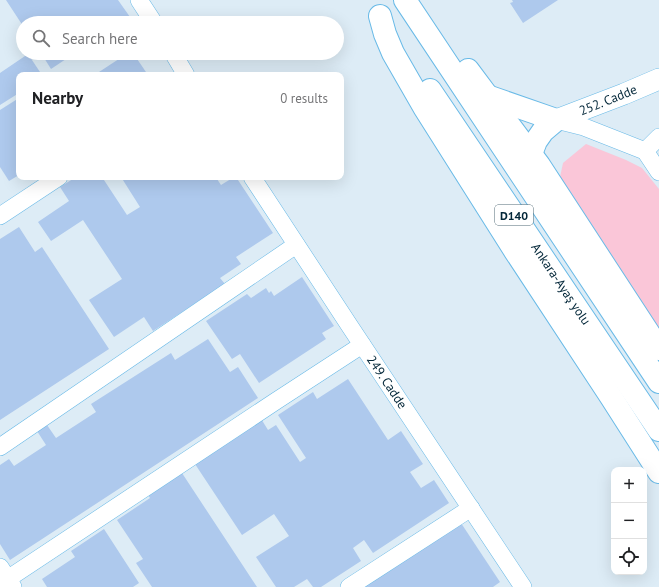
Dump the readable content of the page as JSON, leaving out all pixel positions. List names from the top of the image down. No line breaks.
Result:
{"streets":{"highway":["D140","Ankara-Ayaş yolu"],"main road":["252. Cadde"],"street":["249. Cadde"]},"page":{"search":"Search here","heading":["Nearby","0 results"],"map_buttons":["+","−"]}}
